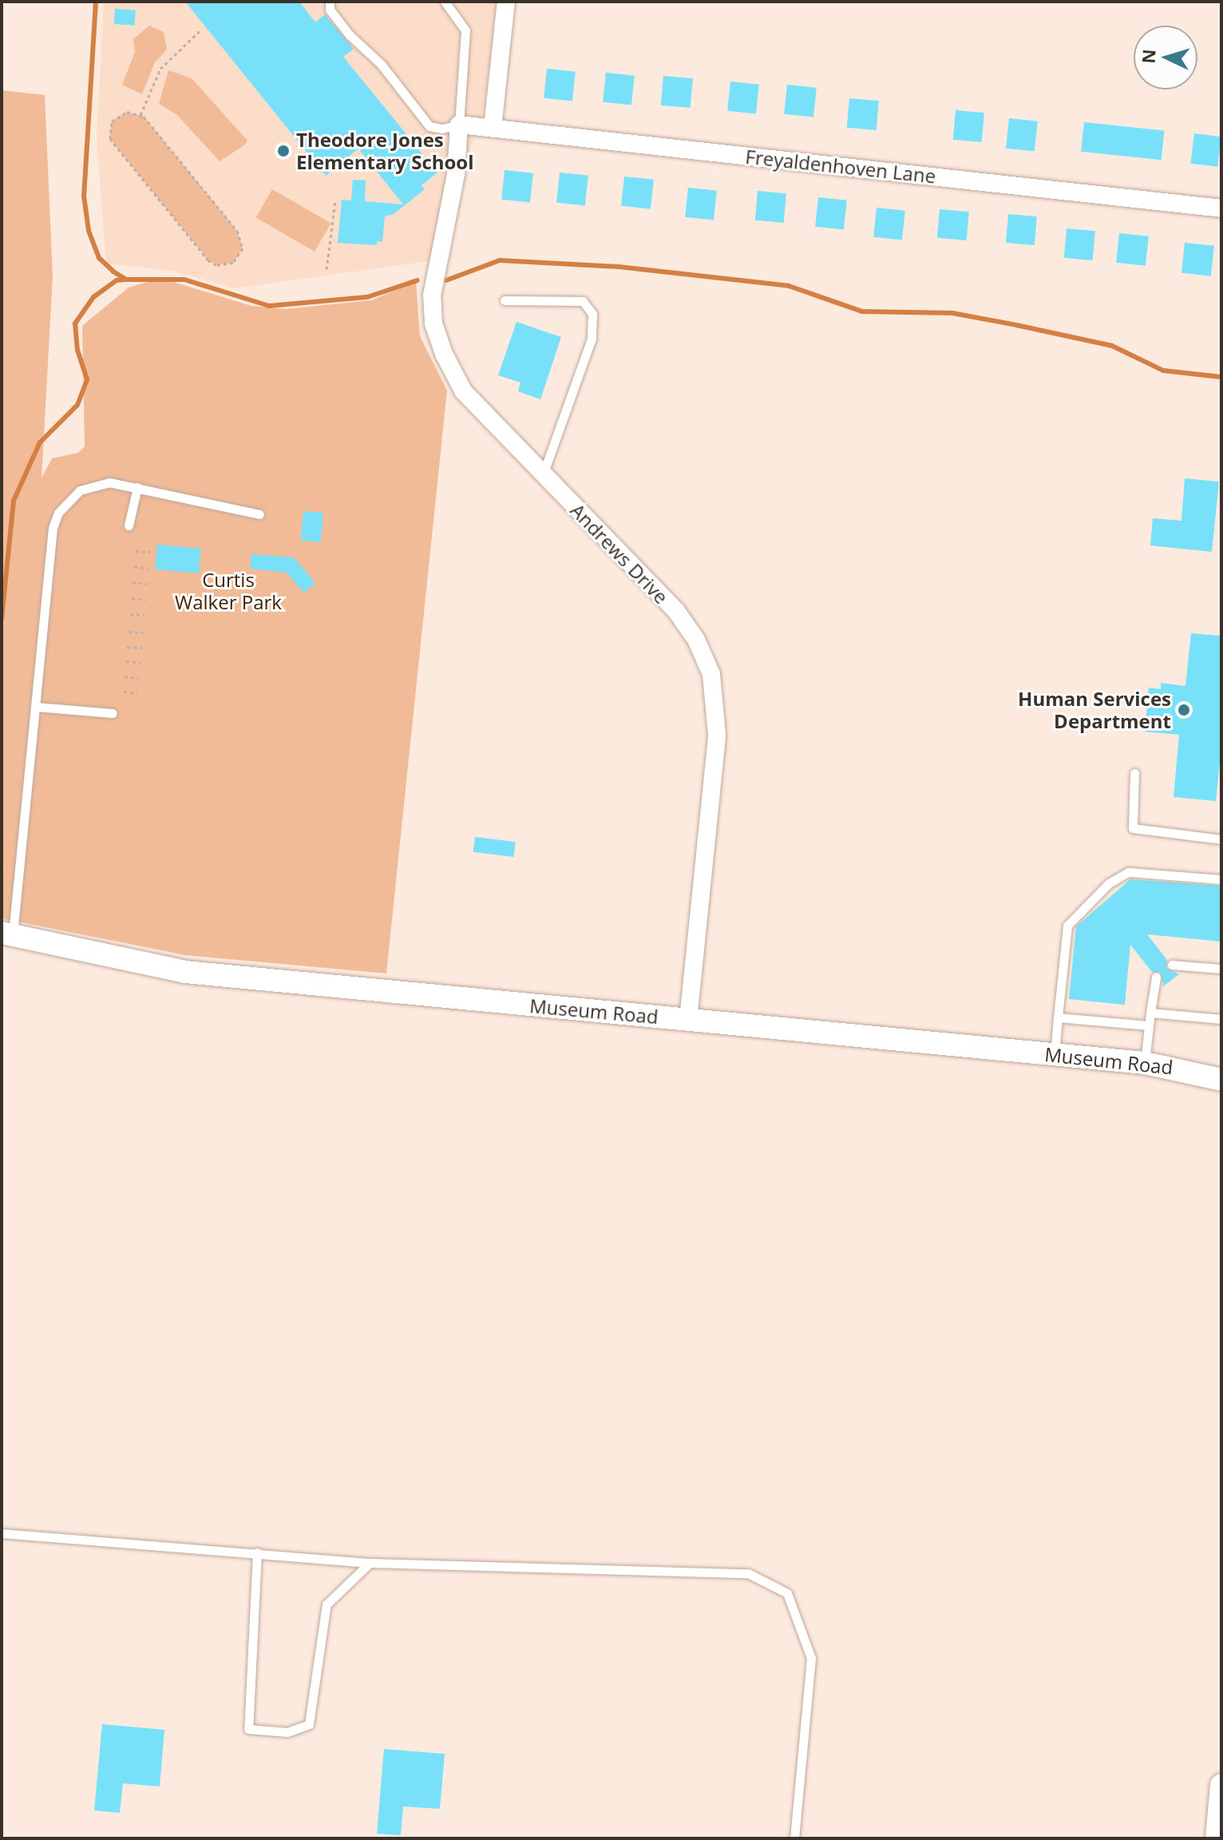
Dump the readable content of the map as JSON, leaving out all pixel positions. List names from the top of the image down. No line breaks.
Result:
{"streets":{"street":["Freyaldenhoven Lane","Andrews Drive","Museum Road"]},"crossings":[["Freyaldenhoven Lane","Andrews Drive"],["Andrews Drive","Museum Road"]],"parks":["Curtis Walker Park"],"places":["Theodore Jones Elementary School","Human Services Department"],"north":"left"}
